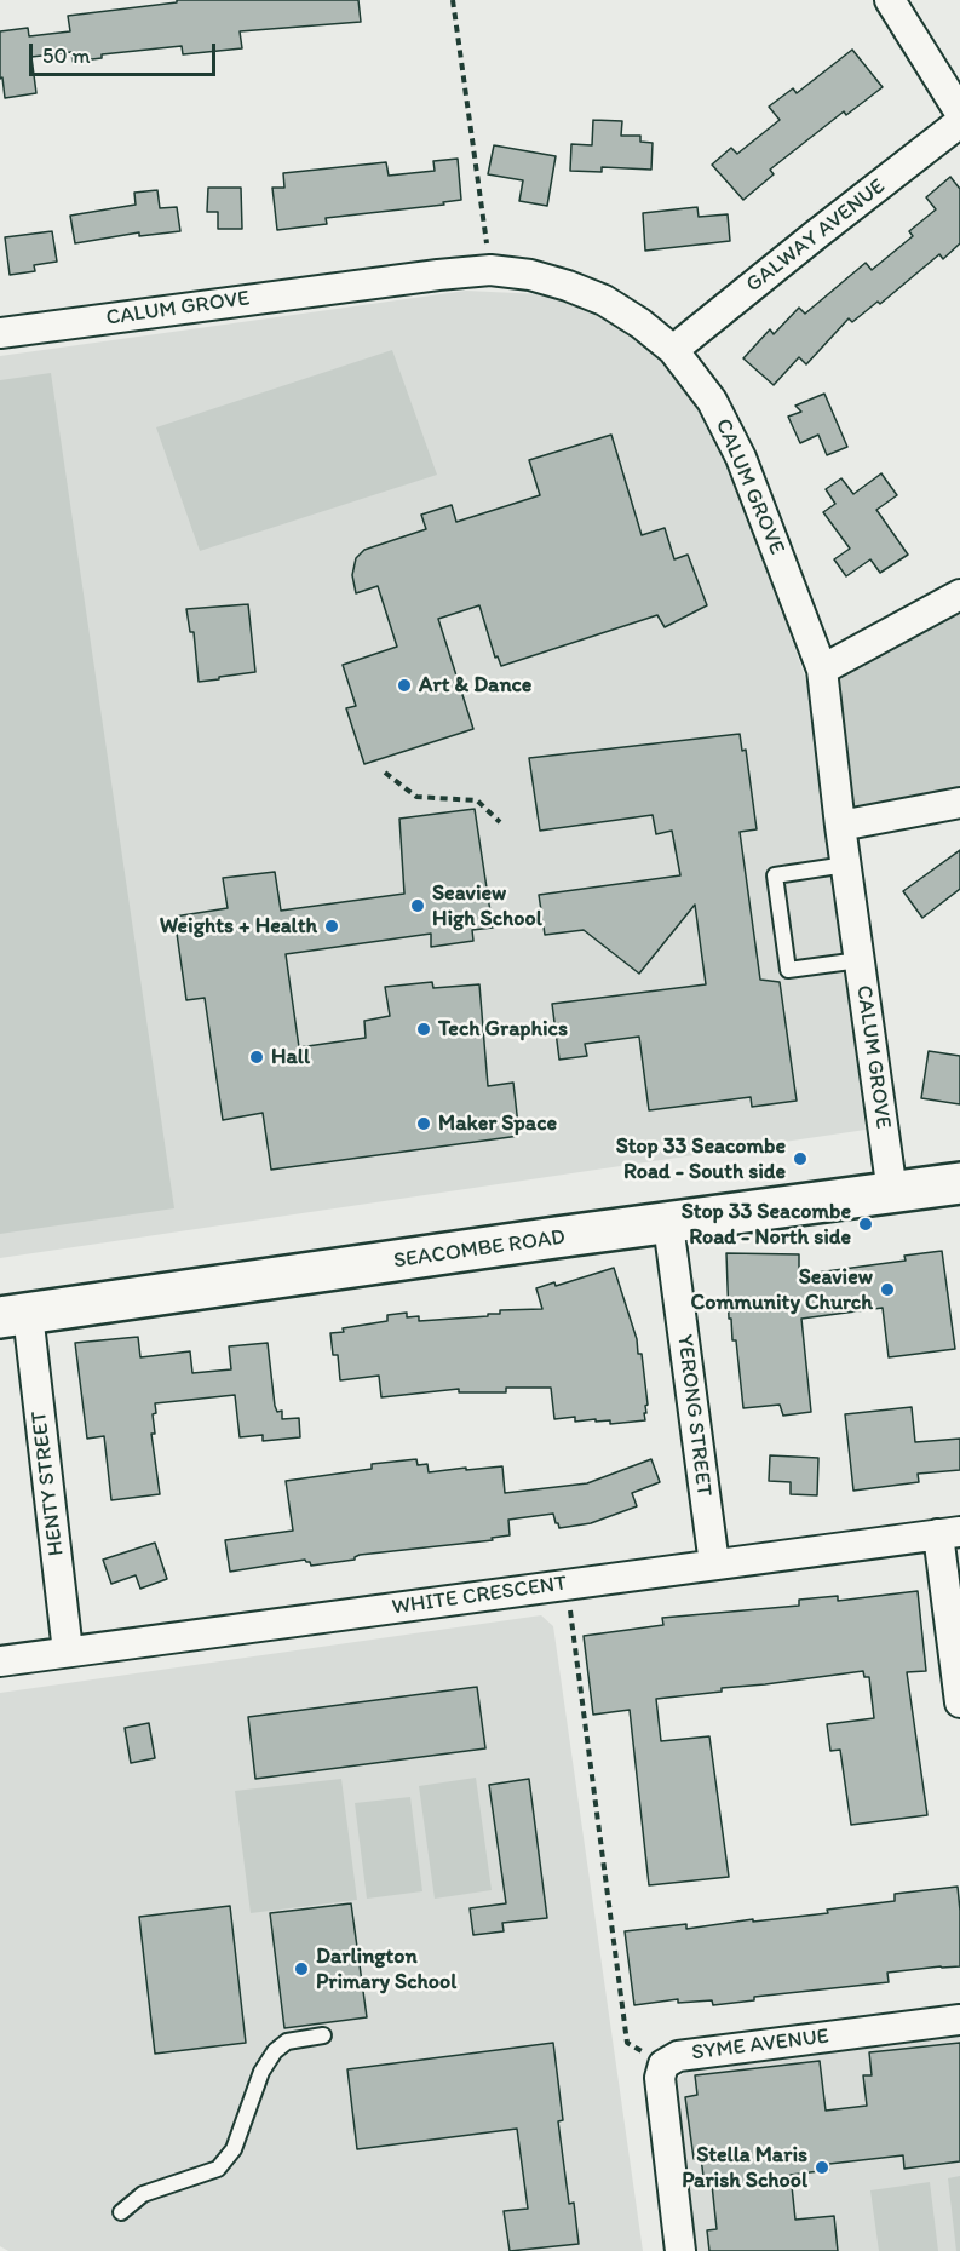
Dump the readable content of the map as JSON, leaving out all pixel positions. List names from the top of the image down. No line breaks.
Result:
{"streets":{"main road":["SEACOMBE ROAD"],"street":["GALWAY AVENUE","CALUM GROVE","YERONG STREET","HENTY STREET","WHITE CRESCENT","SYME AVENUE"]},"crossings":[["GALWAY AVENUE","CALUM GROVE"],["CALUM GROVE","SEACOMBE ROAD"],["SEACOMBE ROAD","YERONG STREET"],["SEACOMBE ROAD","HENTY STREET"],["YERONG STREET","WHITE CRESCENT"],["HENTY STREET","WHITE CRESCENT"]],"places":["Art & Dance","Seaview High School","Weights + Health","Tech Graphics","Hall","Maker Space","Stop 33 Seacombe Road - South side","Stop 33 Seacombe Road - North side","Seaview Community Church","Darlington Primary School","Stella Maris Parish School"],"scale_bar":"50 m"}
